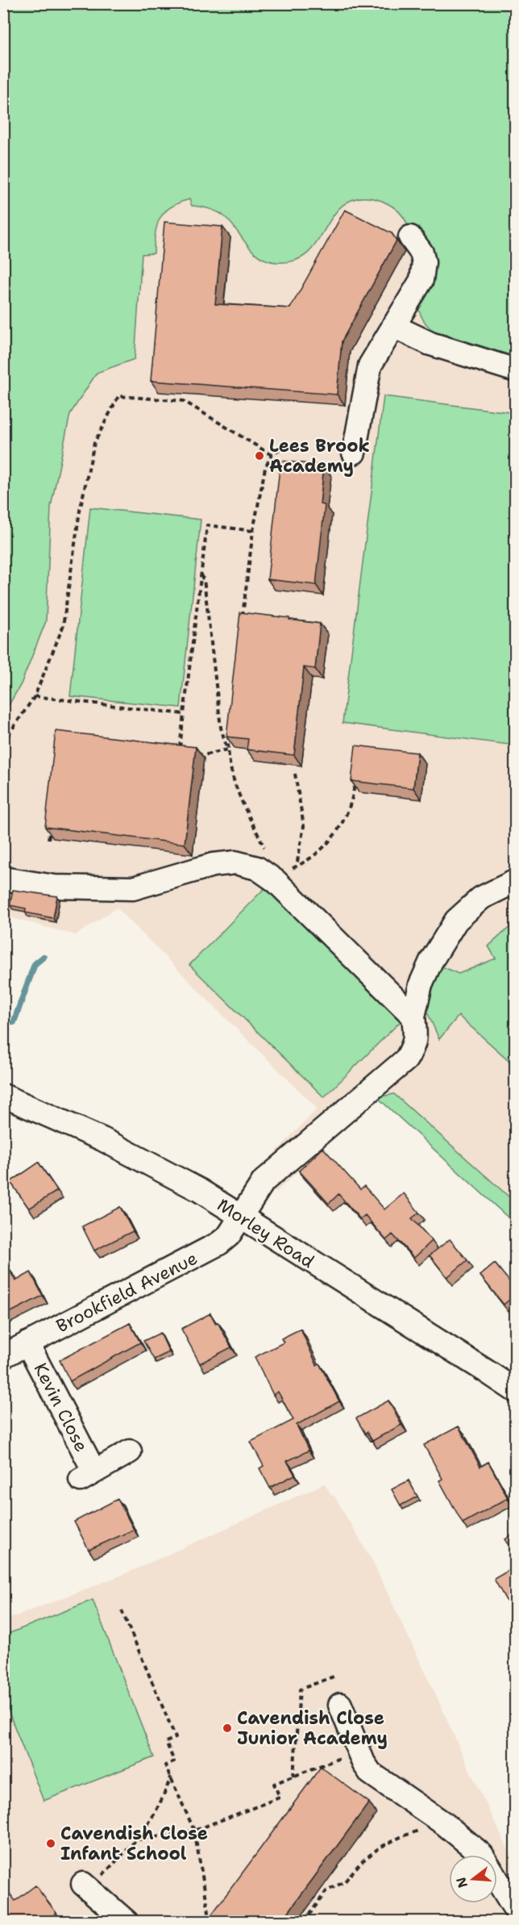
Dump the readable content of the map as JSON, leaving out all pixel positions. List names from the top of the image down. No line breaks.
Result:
{"streets":{"street":["Morley Road","Brookfield Avenue","Kevin Close"]},"crossings":[["Morley Road","Brookfield Avenue"],["Brookfield Avenue","Kevin Close"]],"places":["Lees Brook Academy","Cavendish Close Junior Academy","Cavendish Close Infant School"],"north":"left"}
